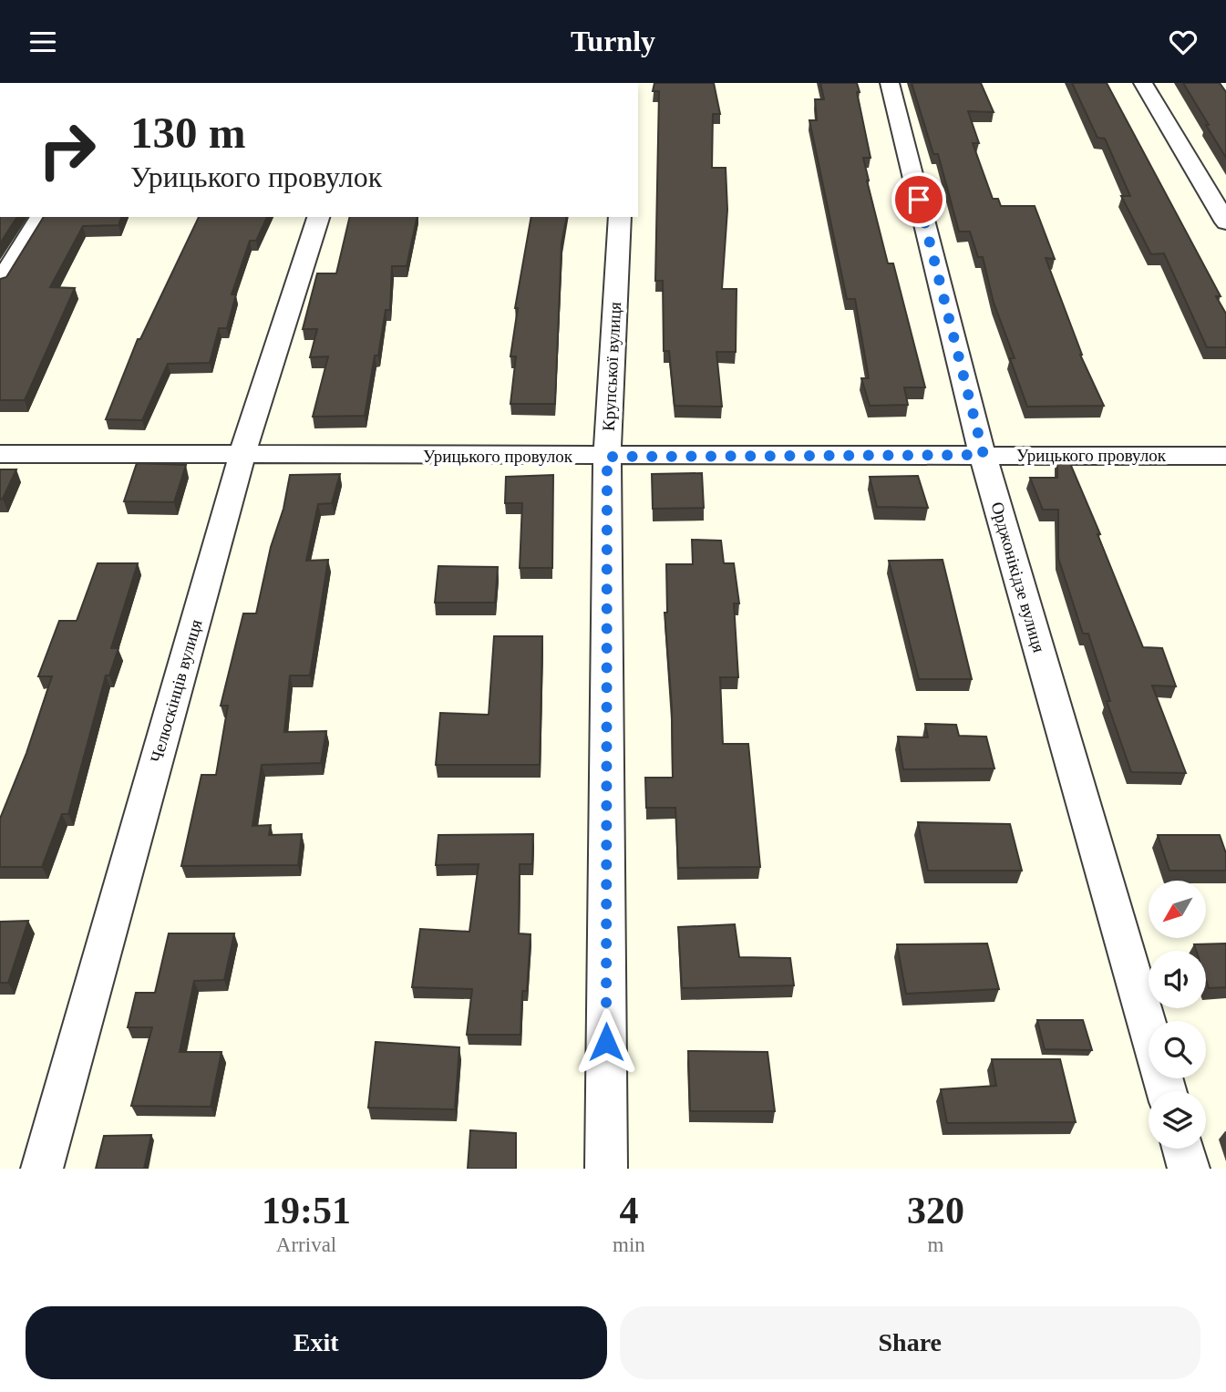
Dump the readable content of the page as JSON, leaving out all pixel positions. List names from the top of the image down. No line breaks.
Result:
{"streets":{"street":["Крупської вулиця","Урицького провулок","Орджонікідзе вулиця","Челюскінців вулиця"]},"crossings":[["Крупської вулиця","Урицького провулок"],["Урицького провулок","Орджонікідзе вулиця"],["Урицького провулок","Челюскінців вулиця"]],"north":"bottom left","page":{"header":"Turnly","turn":["130 m","Урицького провулок"],"eta":["19:51","Arrival","4","min","320","m"],"buttons":["Exit","Share"]}}
